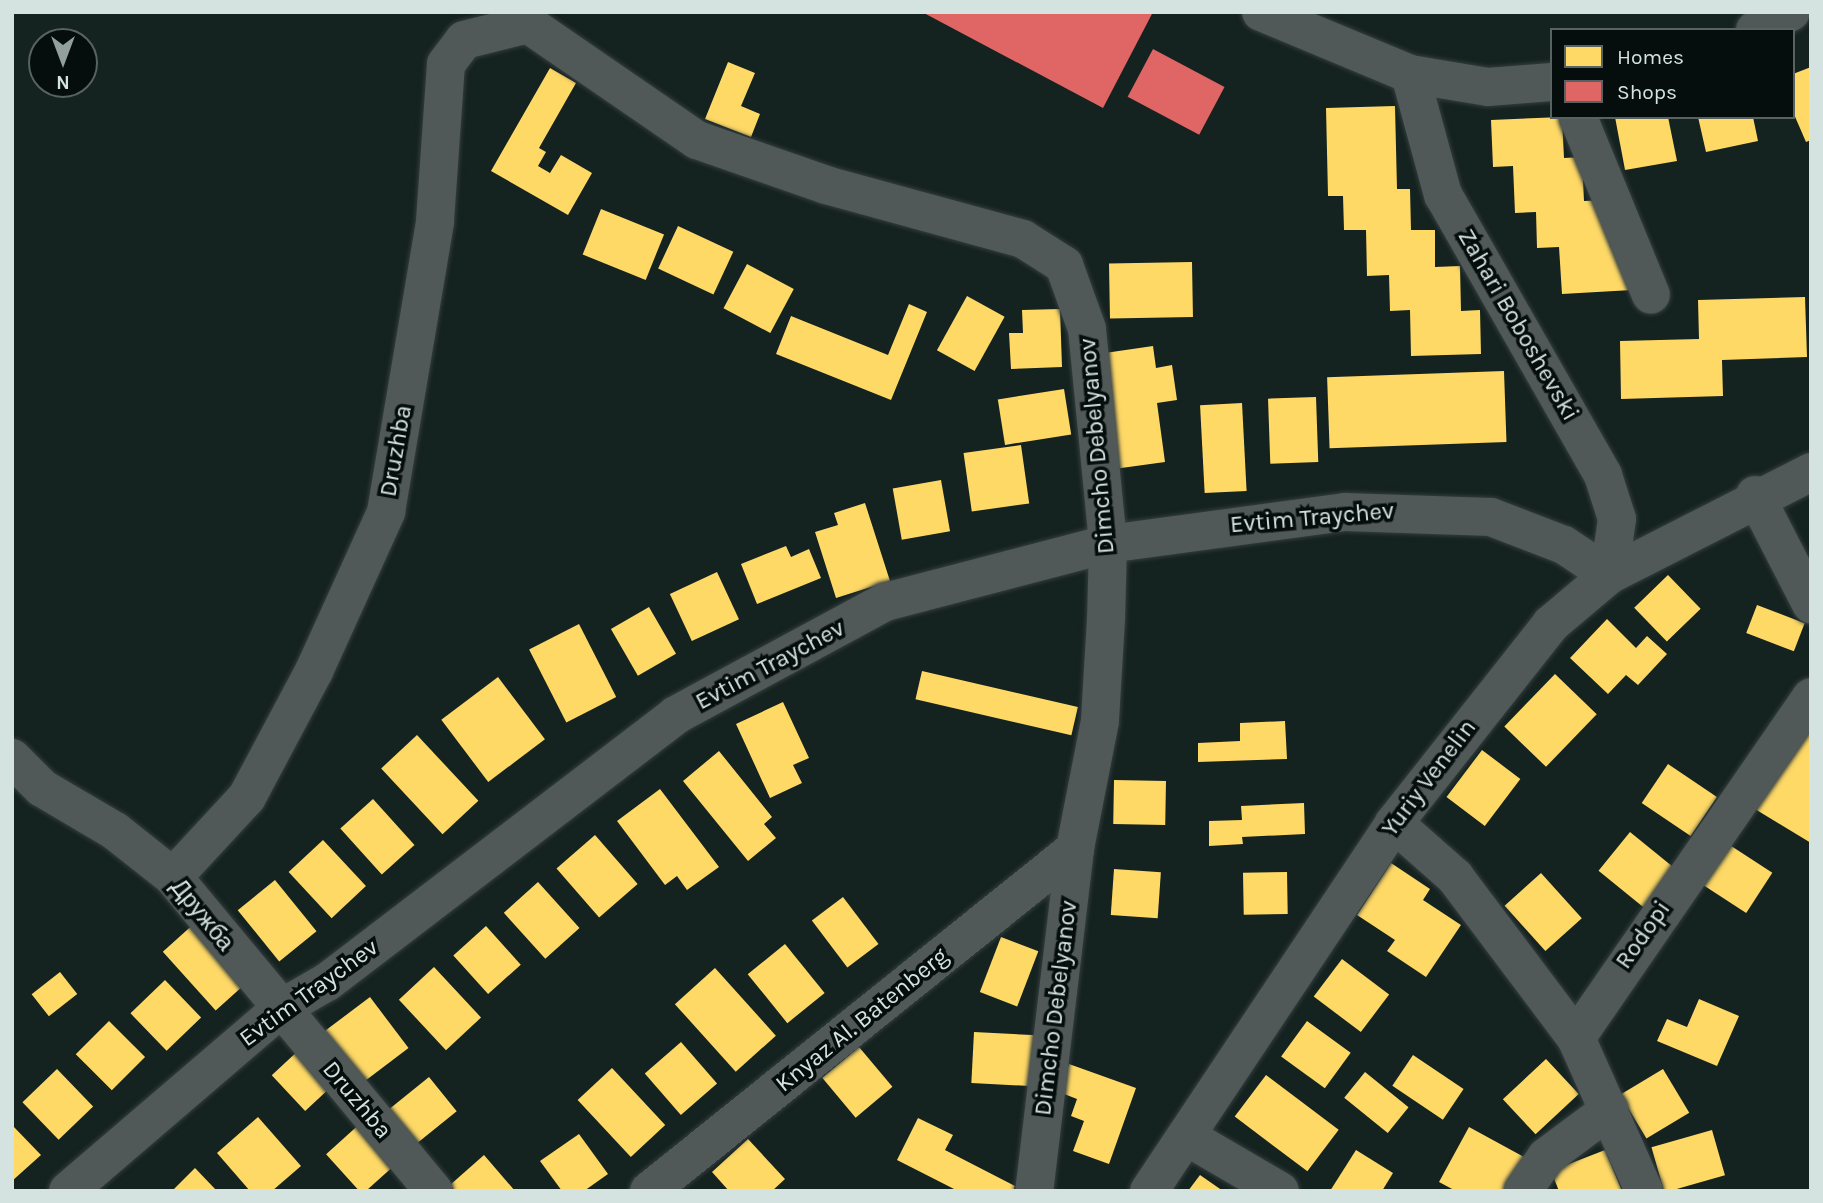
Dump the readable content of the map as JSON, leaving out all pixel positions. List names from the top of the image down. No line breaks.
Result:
{"streets":{"street":["Zahari Boboshevski","Dimcho Debelyanov","Druzhba","Evtim Traychev","Yuriy Venelin","Дружба","Rodopi","Knyaz Al. Batenberg"]},"crossings":[["Zahari Boboshevski","Evtim Traychev"],["Zahari Boboshevski","Yuriy Venelin"],["Dimcho Debelyanov","Druzhba"],["Dimcho Debelyanov","Evtim Traychev"],["Dimcho Debelyanov","Knyaz Al. Batenberg"],["Druzhba","Evtim Traychev"],["Druzhba","Дружба"],["Evtim Traychev","Yuriy Venelin"],["Evtim Traychev","Дружба"]],"legend":["Homes","Shops"],"north":"bottom"}
